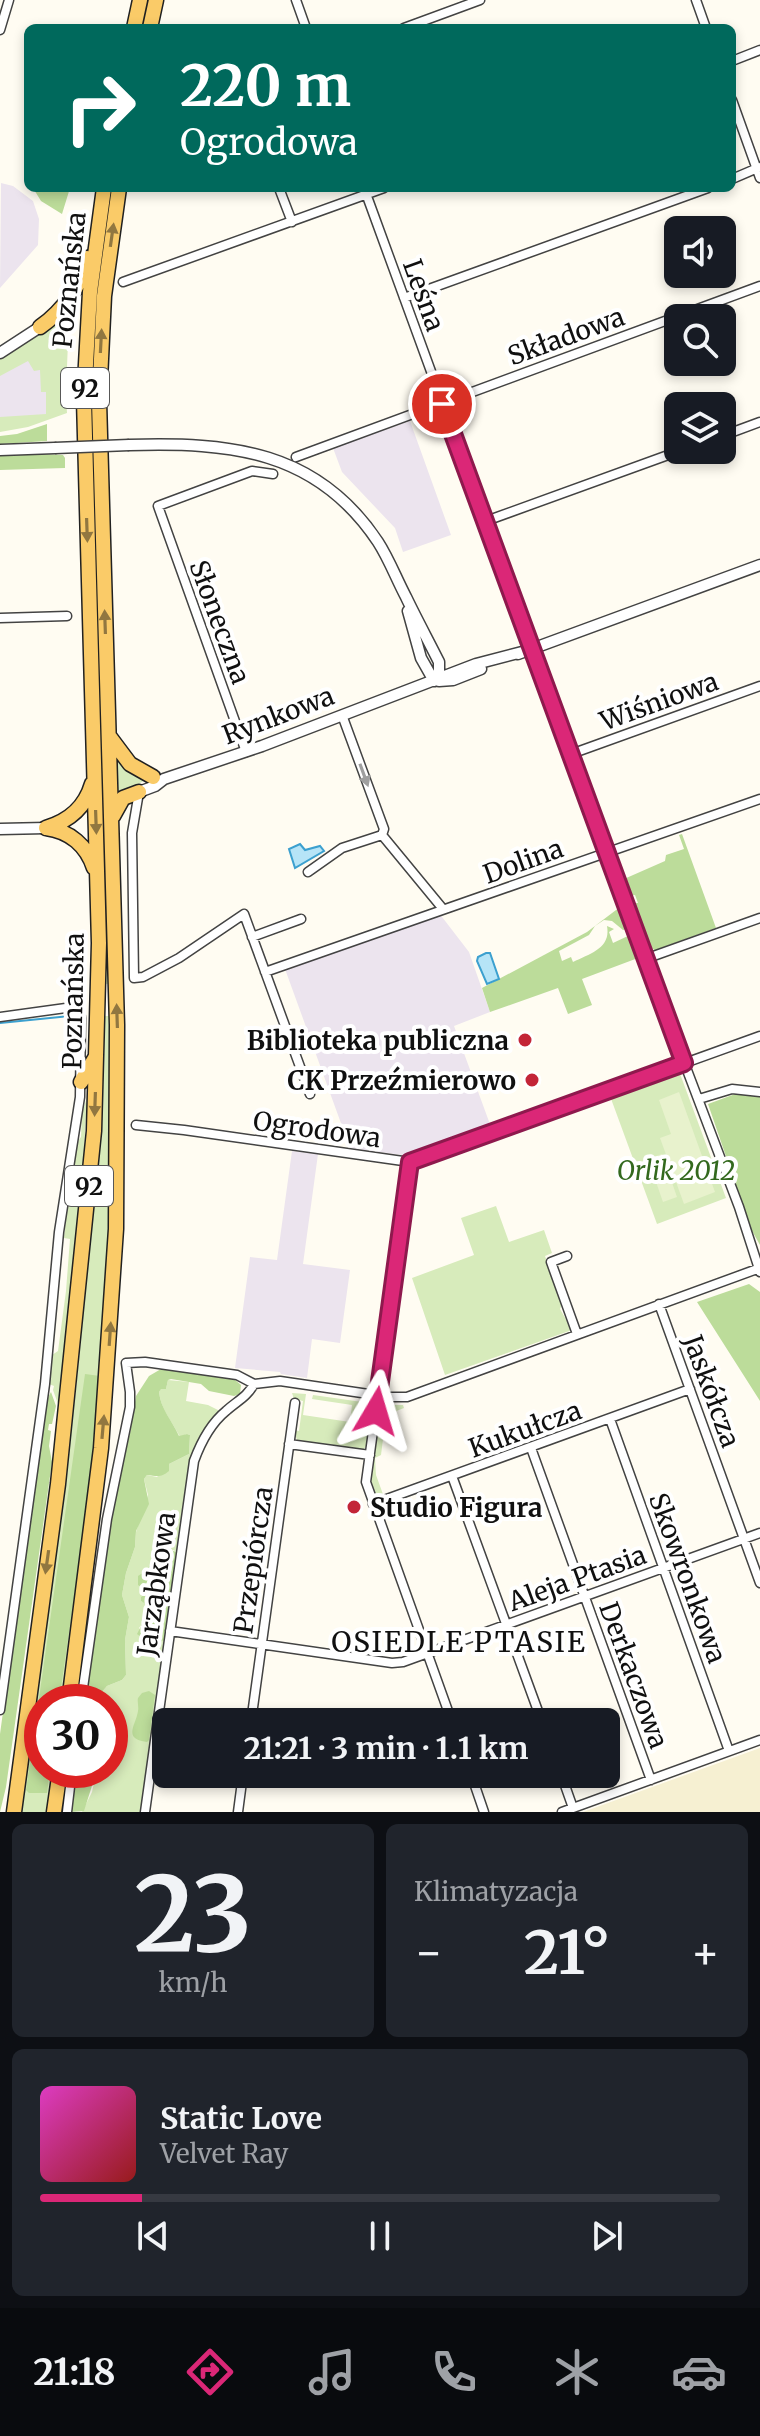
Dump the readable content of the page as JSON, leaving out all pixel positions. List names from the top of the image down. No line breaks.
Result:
{"streets":{"main road":["Poznańska","92"],"street":["Leśna","Składowa","Słoneczna","Wiśniowa","Rynkowa","Dolina","Ogrodowa","Jaskółcza","Kukułcza","Przepiórcza","Aleja Ptasia","Skowronkowa","Jarząbkowa","Derkaczowa"]},"crossings":[["Leśna","Składowa"],["Leśna","Wiśniowa"],["Leśna","Rynkowa"],["Leśna","Dolina"],["Leśna","Ogrodowa"],["Słoneczna","Rynkowa"],["Jaskółcza","Kukułcza"],["Jaskółcza","Aleja Ptasia"],["Kukułcza","Skowronkowa"],["Kukułcza","Derkaczowa"],["Przepiórcza","Aleja Ptasia"],["Aleja Ptasia","Skowronkowa"],["Aleja Ptasia","Jarząbkowa"],["Aleja Ptasia","Derkaczowa"]],"districts":["OSIEDLE PTASIE"],"parks":["Orlik 2012"],"places":["Biblioteka publiczna","CK Przeźmierowo","Studio Figura"],"page":{"turn":["220 m","Ogrodowa"],"limit":"30","trip":"21:21 · 3 min · 1.1 km","tile":[["23","km/h"],"Klimatyzacja"],"heat":["−","21°","+"],"song":["Static Love","Velvet Ray"],"tabs":"21:18"}}
